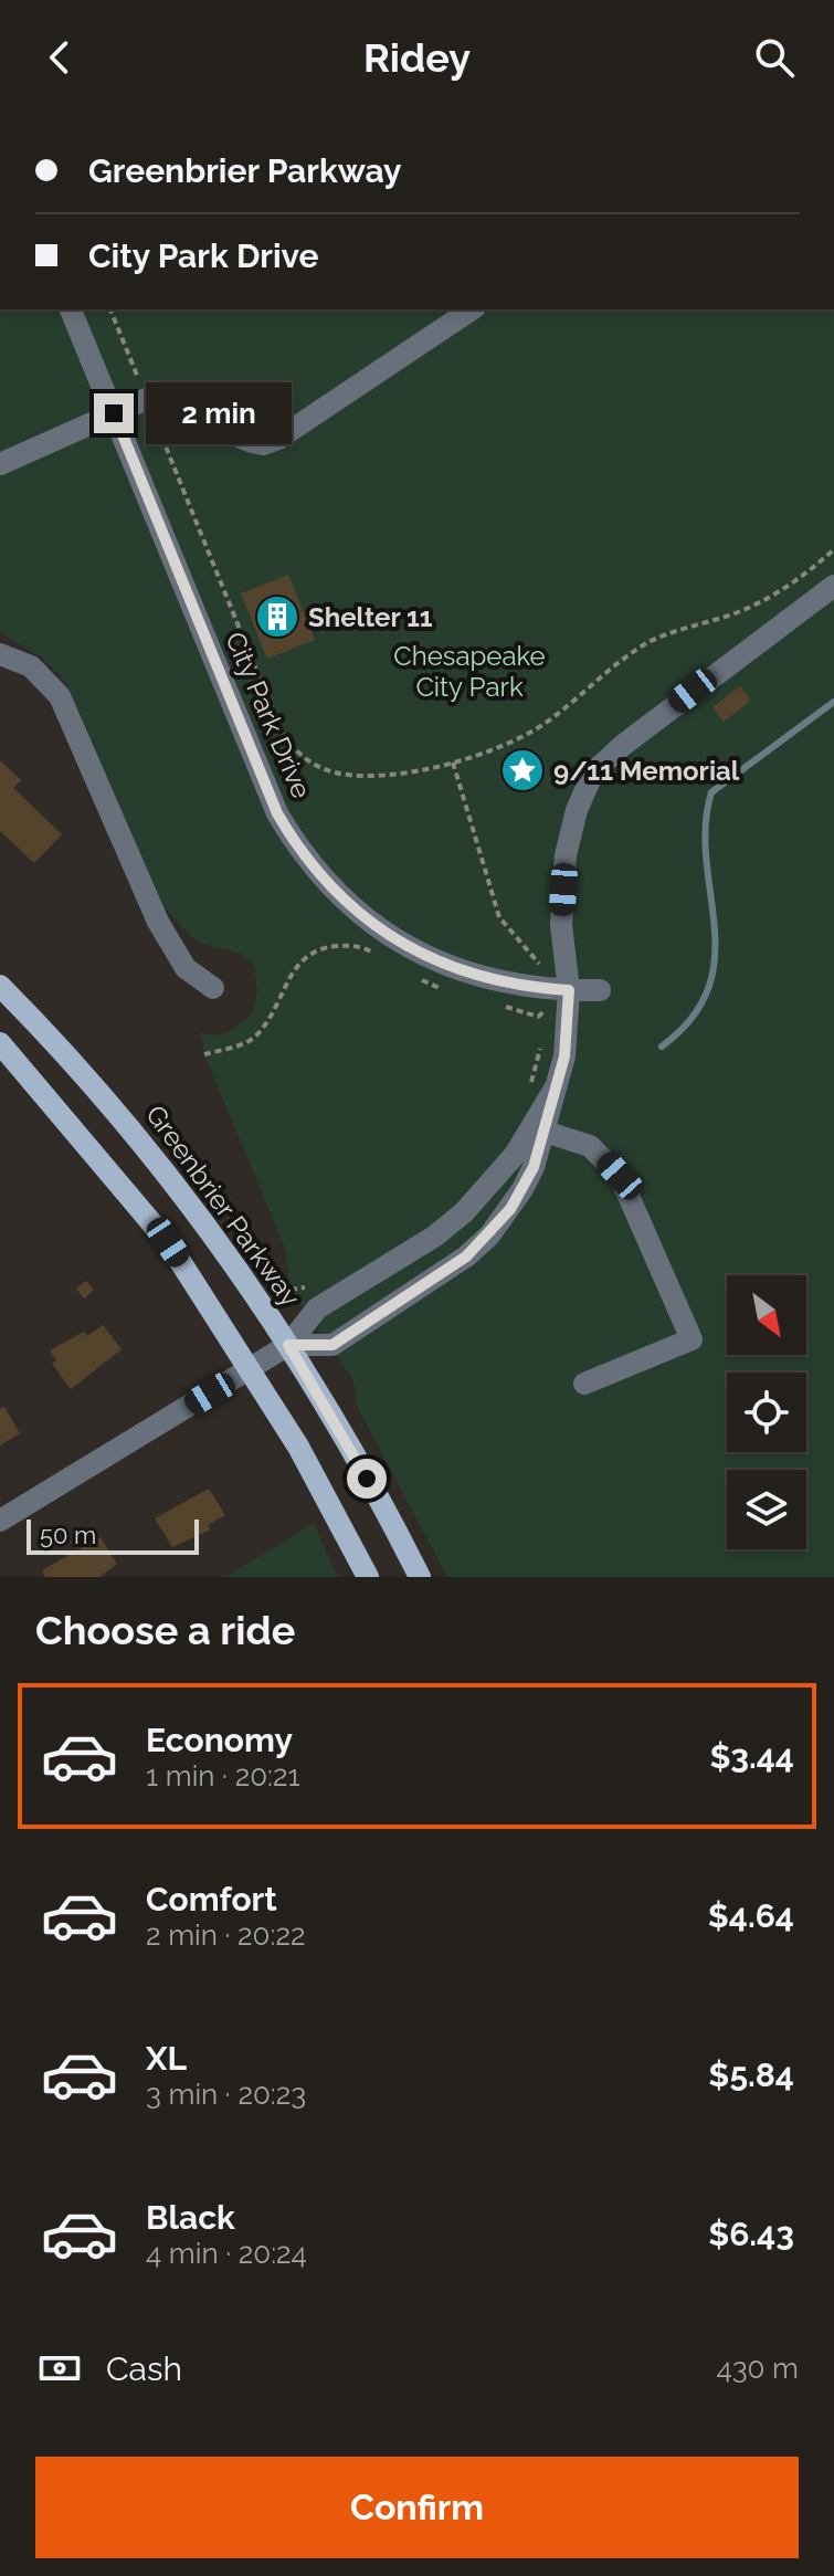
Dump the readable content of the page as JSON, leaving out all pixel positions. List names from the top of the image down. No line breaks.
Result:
{"streets":{"main road":["Greenbrier Parkway"],"street":["City Park Drive"]},"parks":["Chesapeake City Park"],"places":{"building":["Shelter 11"],"place":["9/11 Memorial"]},"scale_bar":"50 m","north":"bottom right","page":{"header":"Ridey","banner":["Greenbrier Parkway","City Park Drive"],"bubble":"2 min","scale":"50 m","heading":"Choose a ride","list":[{"name":"Economy","note":"1 min · 20:21","value":"$3.44"},{"name":"Comfort","note":"2 min · 20:22","value":"$4.64"},{"name":"XL","note":"3 min · 20:23","value":"$5.84"},{"name":"Black","note":"4 min · 20:24","value":"$6.43"}],"pay":["Cash","430 m"],"buttons":"Confirm"}}
